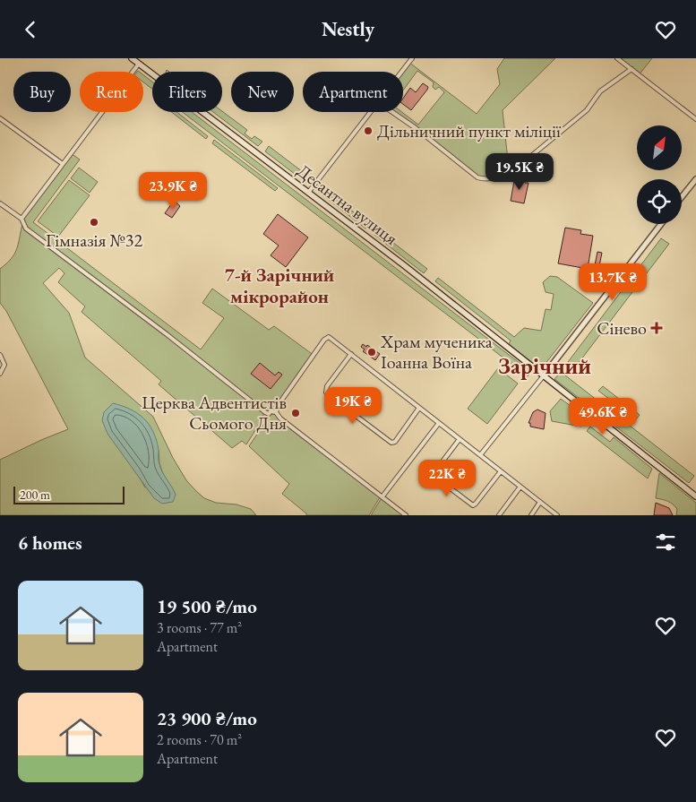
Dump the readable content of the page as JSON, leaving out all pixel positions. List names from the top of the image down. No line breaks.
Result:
{"streets":{"main road":["Десантна вулиця"]},"districts":["7-й Зарічний мікрорайон","Зарічний"],"places":{"other":["Дільничний пункт міліції","Гімназія №32","Храм мученика Іоанна Воїна","Церква Адвентистів Сьомого Дня"],"health":["Сінево"]},"scale_bar":"200 m","north":"top right","page":{"header":"Nestly","chip":["Buy","Rent","Filters","New","Apartment"],"price":["19.5K ₴","23.9K ₴","13.7K ₴","19K ₴","49.6K ₴","22K ₴"],"scale":"200 m","heading":"6 homes","list":[{"name":"19 500 ₴/mo","note":"3 rooms · 77 m² · Apartment"},{"name":"23 900 ₴/mo","note":"2 rooms · 70 m² · Apartment"}]}}
